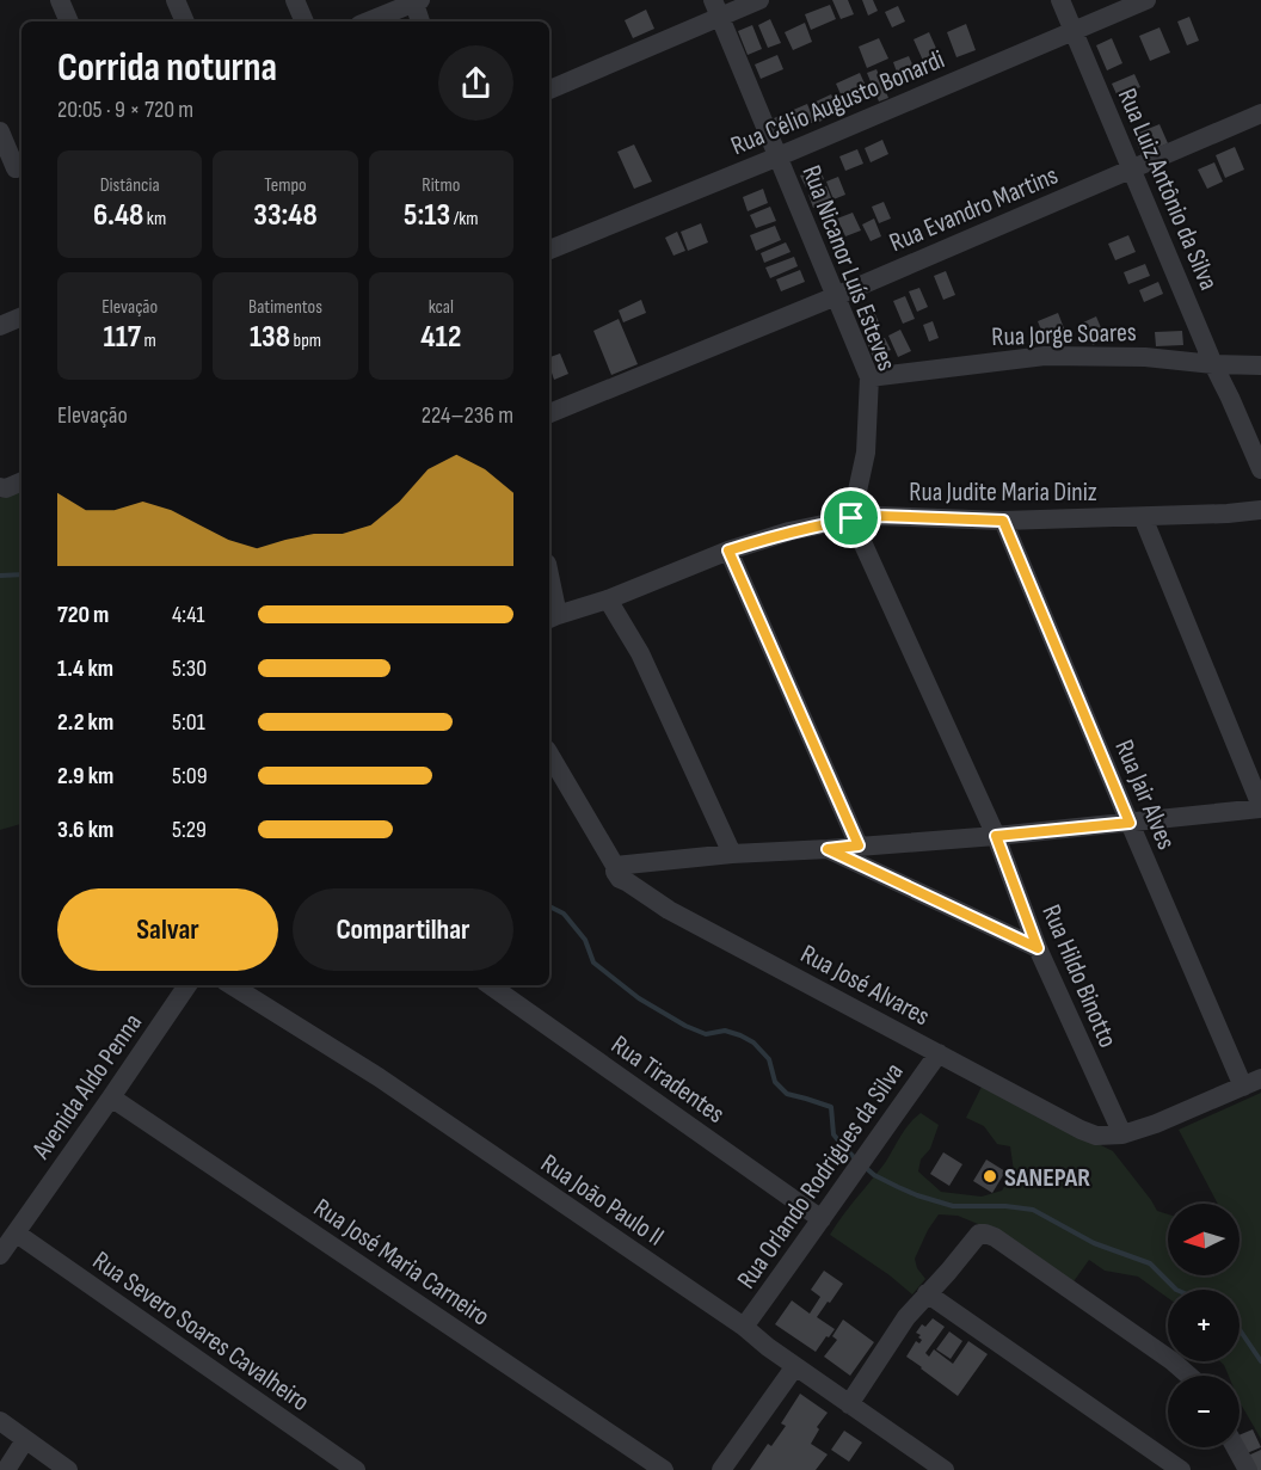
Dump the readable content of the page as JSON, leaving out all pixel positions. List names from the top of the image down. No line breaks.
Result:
{"streets":{"street":["Rua Célio Augusto Bonardi","Rua Luiz Antônio da Silva","Rua Evandro Martins","Rua Nicanor Luís Esteves","Rua Jorge Soares","Rua Judite Maria Diniz","Rua Jair Alves","Rua Hildo Binotto","Rua José Alvares","Rua Tiradentes","Avenida Aldo Penna","Rua Orlando Rodrigues da Silva","Rua João Paulo II","Rua José Maria Carneiro","Rua Severo Soares Cavalheiro"]},"crossings":[["Rua Célio Augusto Bonardi","Rua Luiz Antônio da Silva"],["Rua Célio Augusto Bonardi","Rua Nicanor Luís Esteves"],["Rua Luiz Antônio da Silva","Rua Evandro Martins"],["Rua Luiz Antônio da Silva","Rua Jorge Soares"],["Rua Evandro Martins","Rua Nicanor Luís Esteves"],["Rua Nicanor Luís Esteves","Rua Jorge Soares"],["Rua Nicanor Luís Esteves","Rua Judite Maria Diniz"],["Rua Judite Maria Diniz","Rua Jair Alves"],["Rua Hildo Binotto","Rua José Alvares"],["Rua José Alvares","Rua Orlando Rodrigues da Silva"],["Rua Tiradentes","Rua Orlando Rodrigues da Silva"],["Avenida Aldo Penna","Rua José Maria Carneiro"],["Avenida Aldo Penna","Rua Severo Soares Cavalheiro"],["Rua Orlando Rodrigues da Silva","Rua João Paulo II"]],"places":["SANEPAR"],"north":"left","page":{"heading":["Corrida noturna","20:05 · 9 × 720 m"],"stats":[["Distância","6.48 km"],["Tempo","33:48"],["Ritmo","5:13 /km"],["Elevação","117 m"],["Batimentos","138 bpm"],["kcal","412"]],"chart":["Elevação","224–236 m"],"list":[{"name":"720 m","note":"4:41"},{"name":"1.4 km","note":"5:30"},{"name":"2.2 km","note":"5:01"},{"name":"2.9 km","note":"5:09"},{"name":"3.6 km","note":"5:29"}],"buttons":["Salvar","Compartilhar"],"map_buttons":["+","−"]}}
